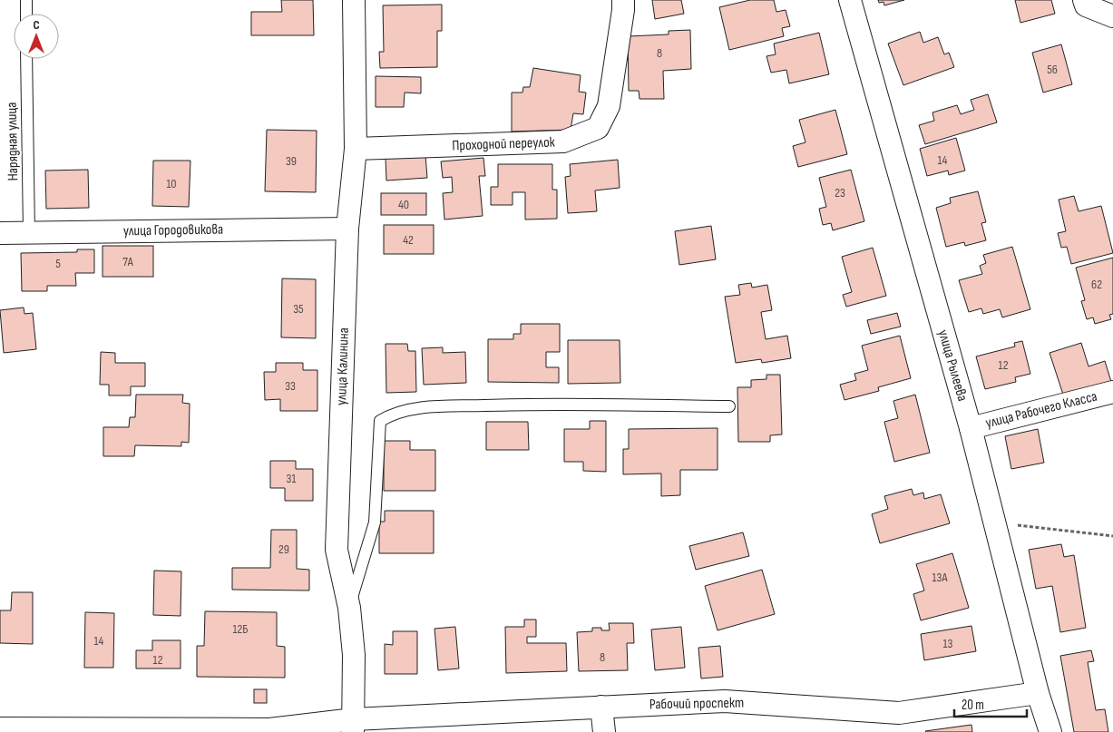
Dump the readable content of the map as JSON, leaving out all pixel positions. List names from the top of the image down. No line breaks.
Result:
{"streets":{"street":["Проходной переулок","улица Городовикова","улица Рылеева","улица Калинина","улица Рабочего Класса","Рабочий проспект"],"lane":["Нарядная улица"]},"crossings":[["Нарядная улица","улица Городовикова"],["Проходной переулок","улица Калинина"],["улица Городовикова","улица Калинина"],["улица Рылеева","улица Рабочего Класса"],["улица Рылеева","Рабочий проспект"],["улица Калинина","Рабочий проспект"]],"house_numbers":["8","56","14","39","10","23","40","42","7А","5","62","35","12","33","31","29","13А","12Б","14","13","8","12"],"scale_bar":"20 m","north":"top"}
